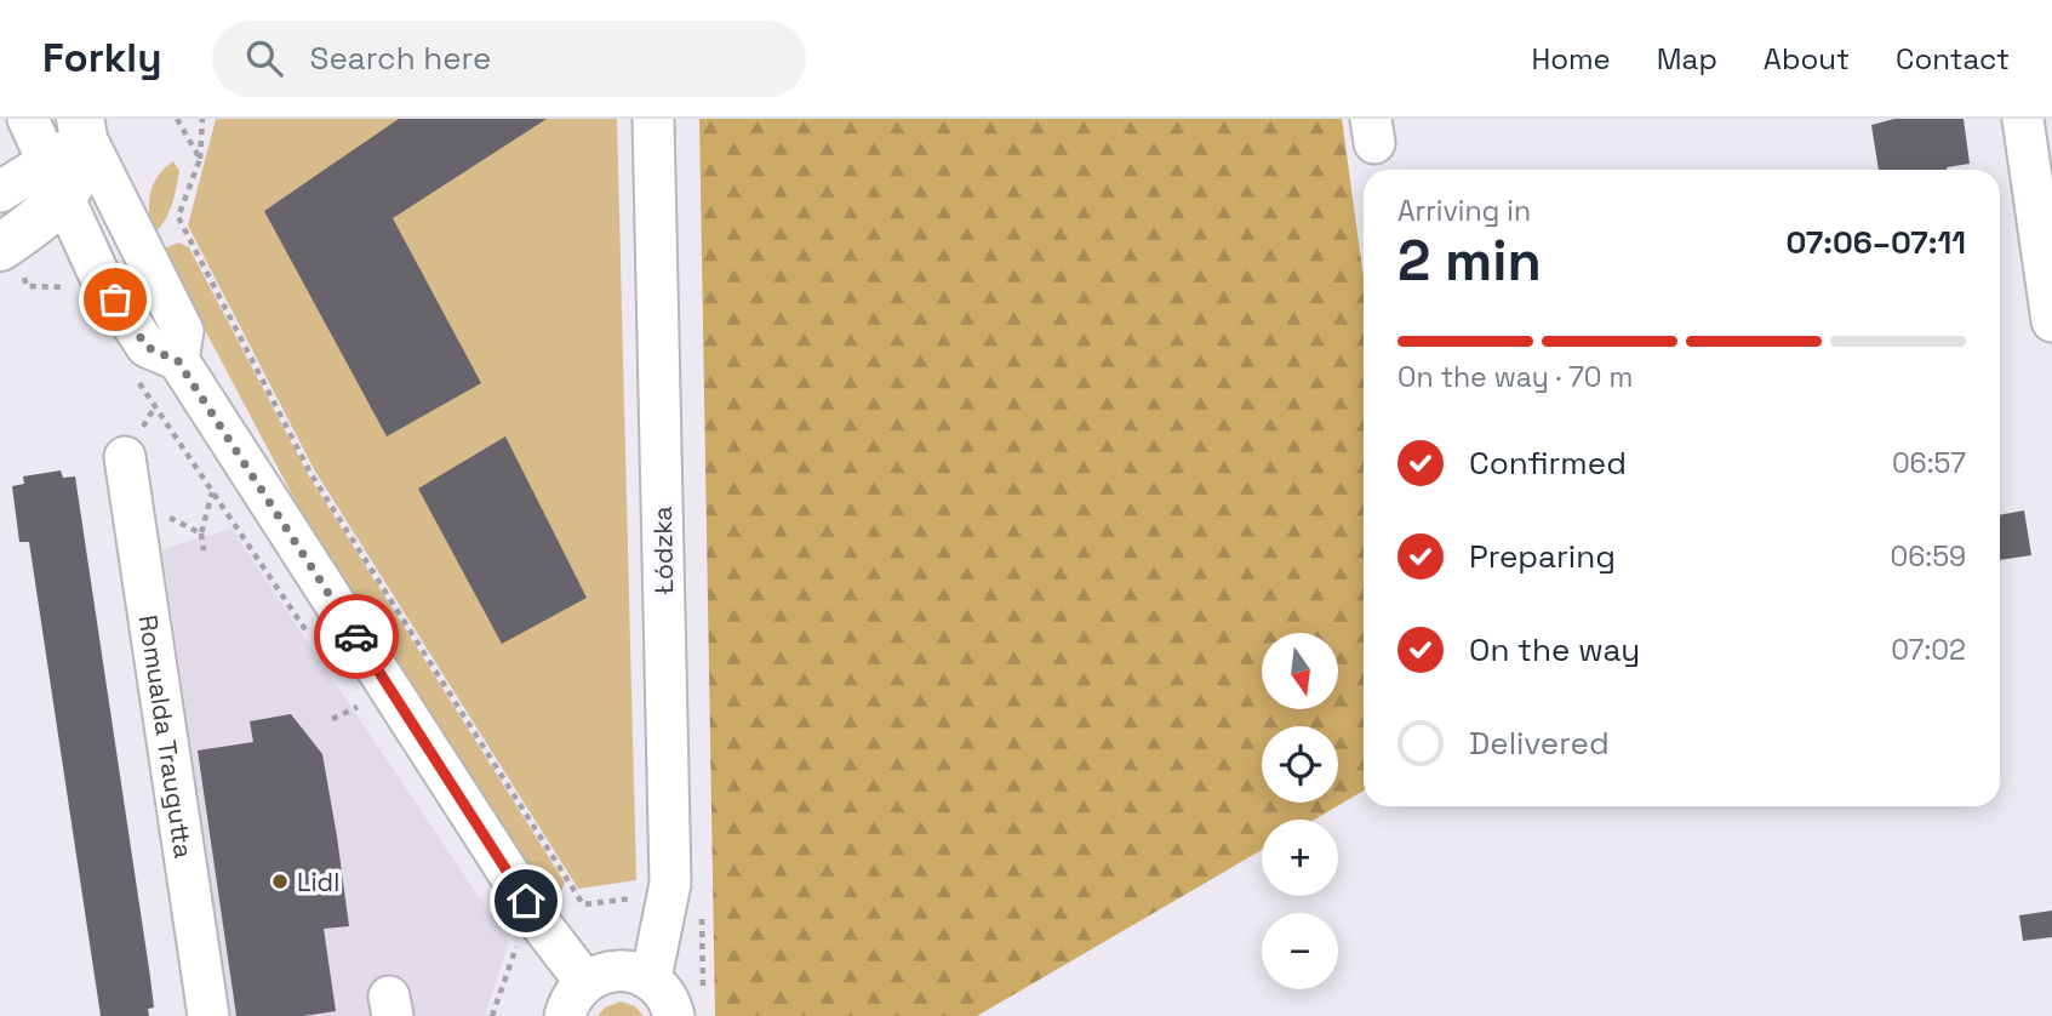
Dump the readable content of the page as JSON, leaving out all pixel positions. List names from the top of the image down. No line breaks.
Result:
{"streets":{"street":["Łódzka","Romualda Traugutta"]},"places":["Lidl"],"north":"bottom","page":{"header":"Forkly","search":"Search here","nav":["Home","Map","About","Contact"],"heading":["2 min","Arriving in","07:06–07:11"],"bar":"On the way · 70 m","list":[["Confirmed","06:57"],["Preparing","06:59"],["On the way","07:02"],"Delivered"],"map_buttons":["+","−"]}}
